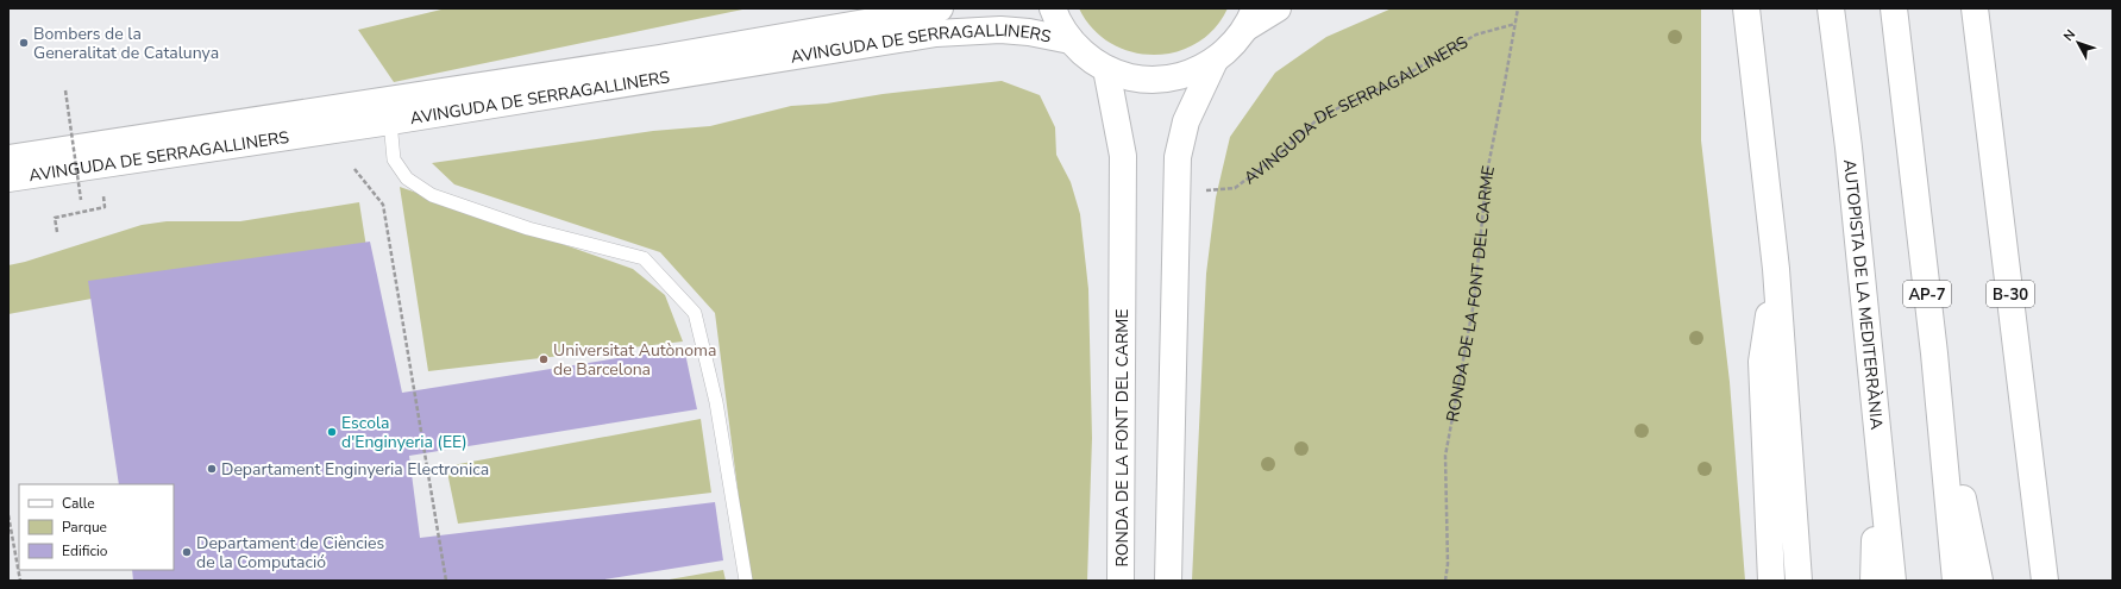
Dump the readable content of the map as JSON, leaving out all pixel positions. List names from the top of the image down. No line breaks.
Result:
{"streets":{"main road":["AVINGUDA DE SERRAGALLINERS","RONDA DE LA FONT DEL CARME","AUTOPISTA DE LA MEDITERRÀNIA","AP-7","B-30"]},"crossings":[["AVINGUDA DE SERRAGALLINERS","RONDA DE LA FONT DEL CARME"]],"places":["Bombers de la Generalitat de Catalunya","Universitat Autònoma de Barcelona","Escola d'Enginyeria (EE)","Departament Enginyeria Electronica","Departament de Ciències de la Computació"],"legend":["Calle","Parque","Edificio"],"north":"top left"}
